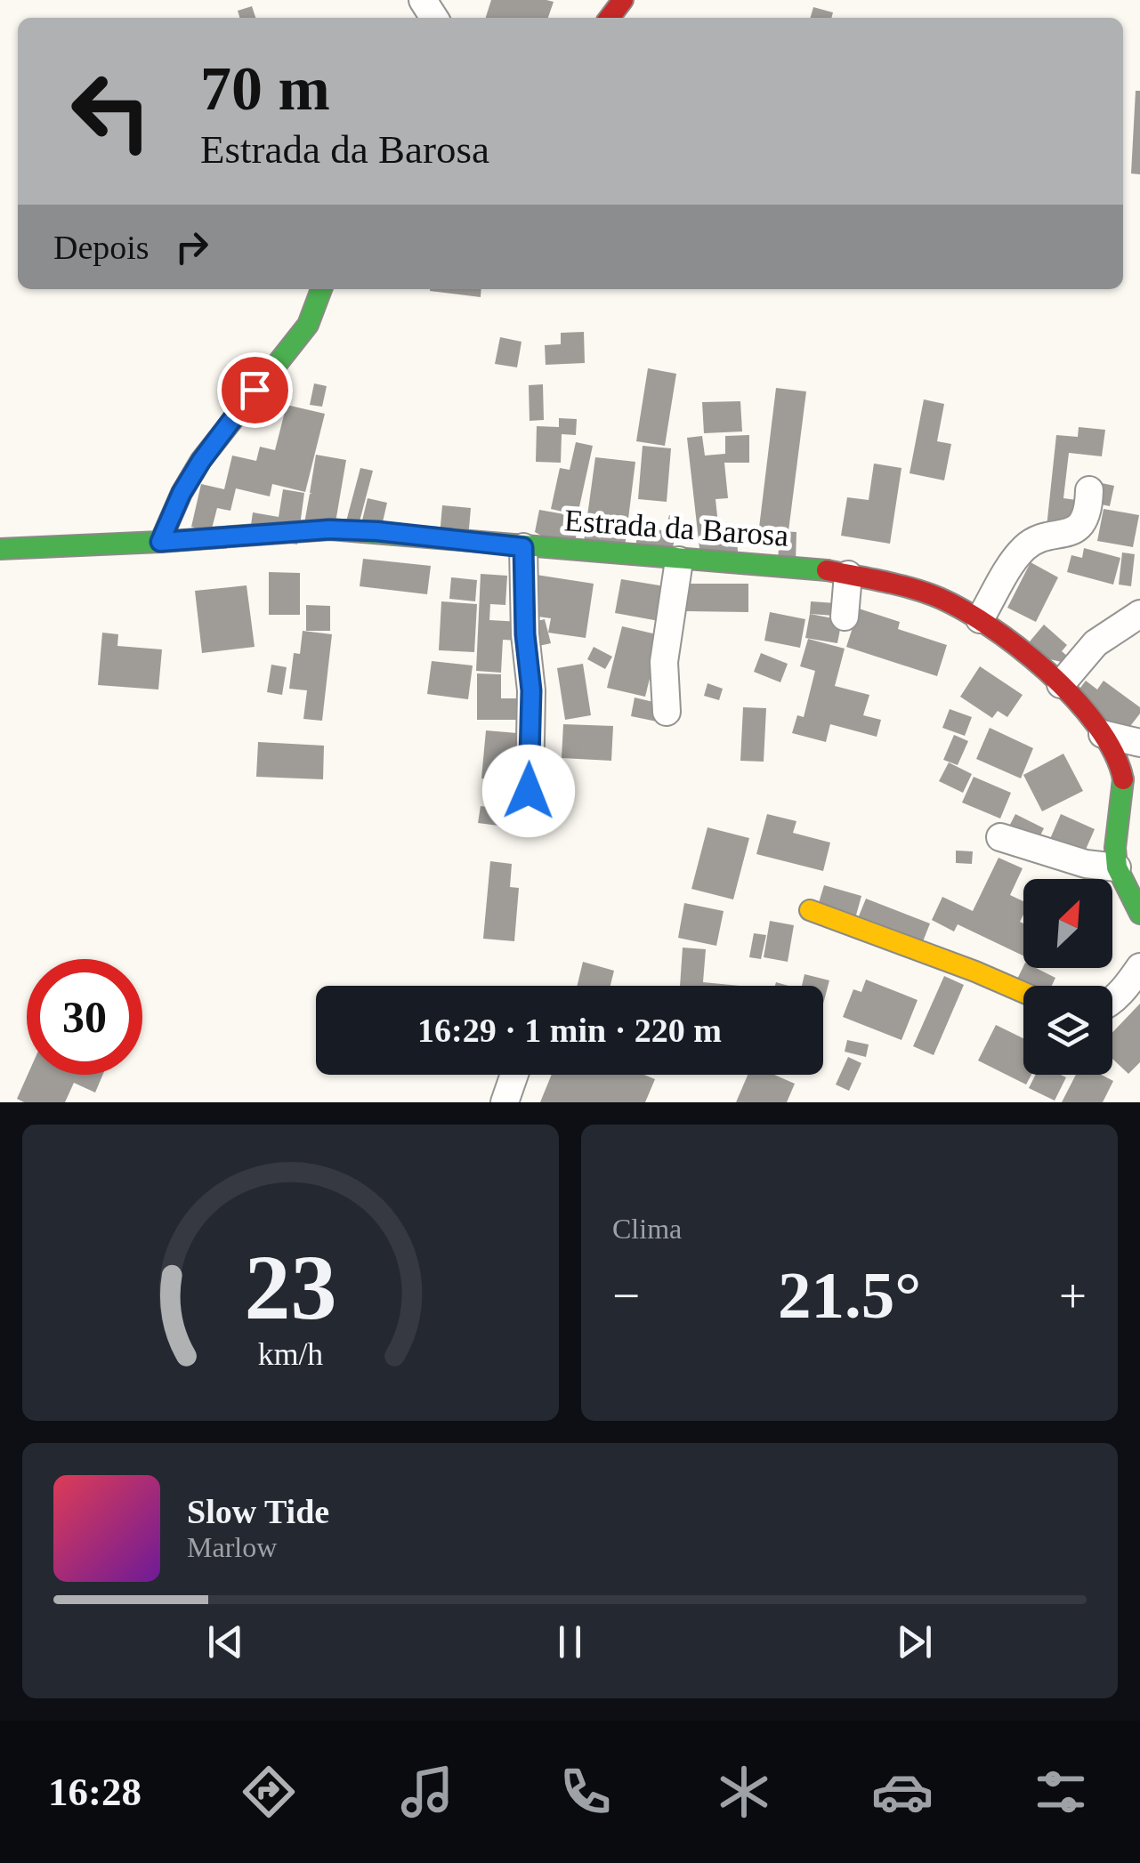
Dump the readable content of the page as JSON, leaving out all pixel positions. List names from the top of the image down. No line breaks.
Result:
{"streets":{"street":["Estrada da Barosa"]},"north":"top right","page":{"turn":["70 m","Estrada da Barosa"],"then":"Depois","limit":"30","trip":"16:29 · 1 min · 220 m","tile":"Clima","heat":["−","21.5°","+"],"song":["Slow Tide","Marlow"],"tabs":"16:28","gauge":["23","km/h"]}}
